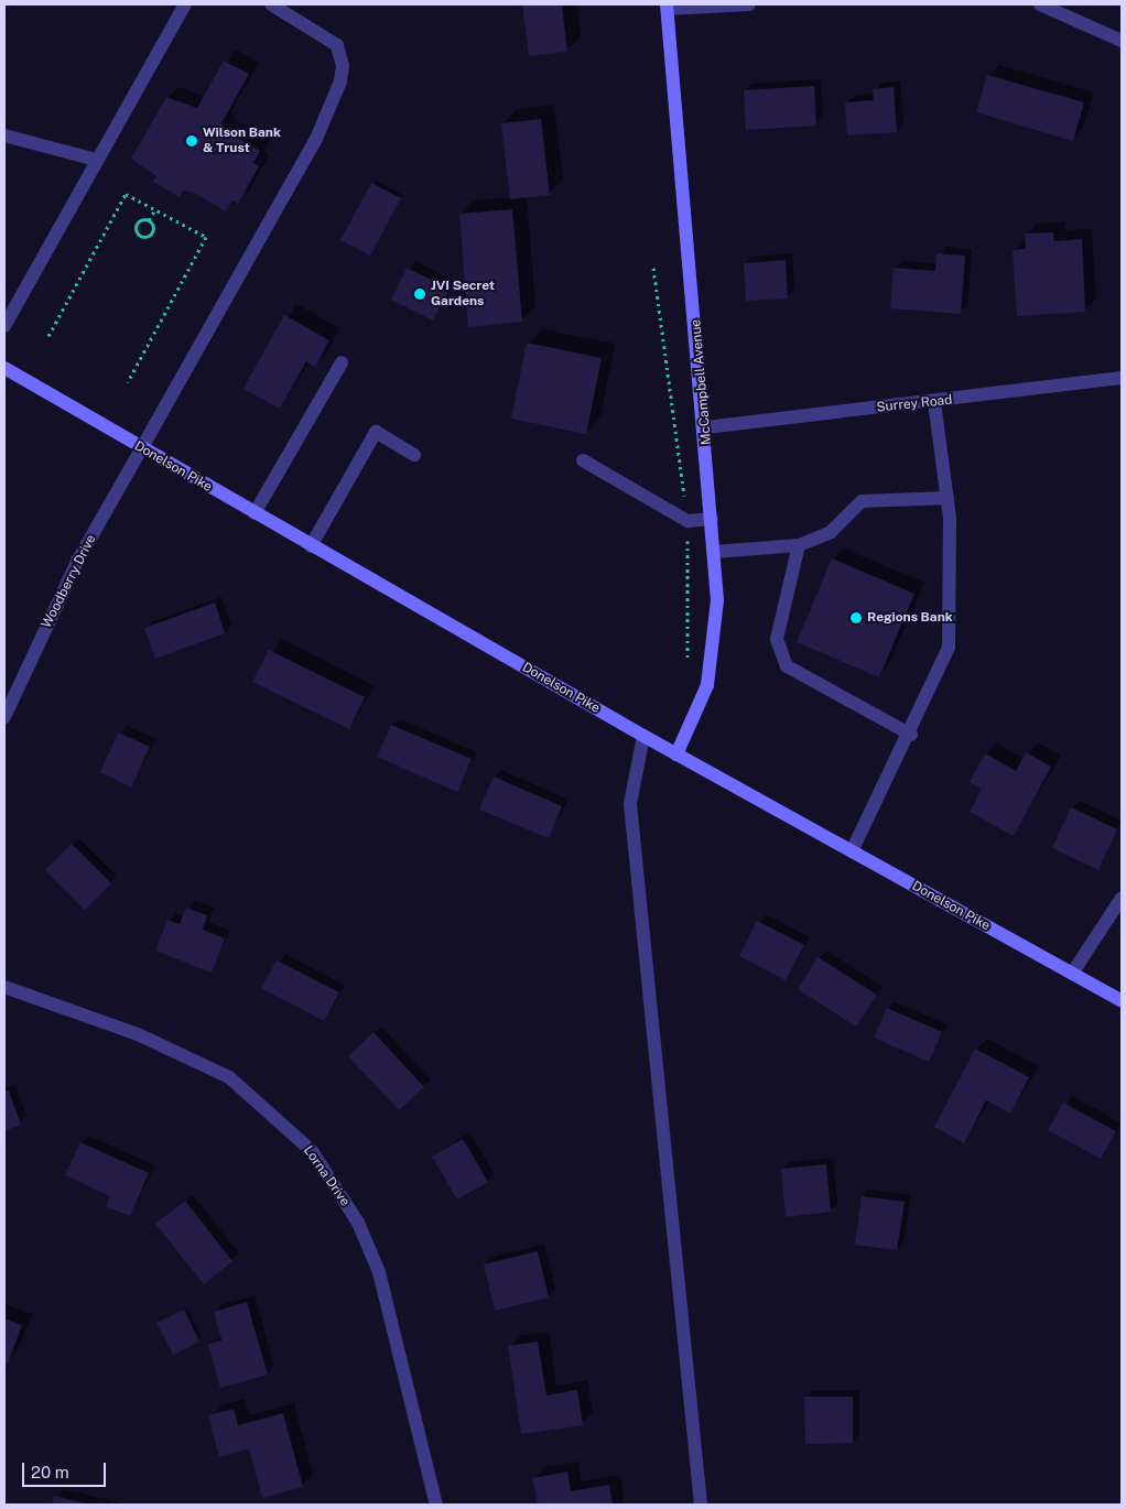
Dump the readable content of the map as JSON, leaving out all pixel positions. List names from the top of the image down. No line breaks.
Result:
{"streets":{"main road":["McCampbell Avenue","Donelson Pike"],"street":["Surrey Road","Woodberry Drive","Lorna Drive"]},"crossings":[["McCampbell Avenue","Surrey Road"],["McCampbell Avenue","Donelson Pike"],["Donelson Pike","Woodberry Drive"]],"places":["Wilson Bank & Trust","JVI Secret Gardens","Regions Bank"],"scale_bar":"20 m"}
